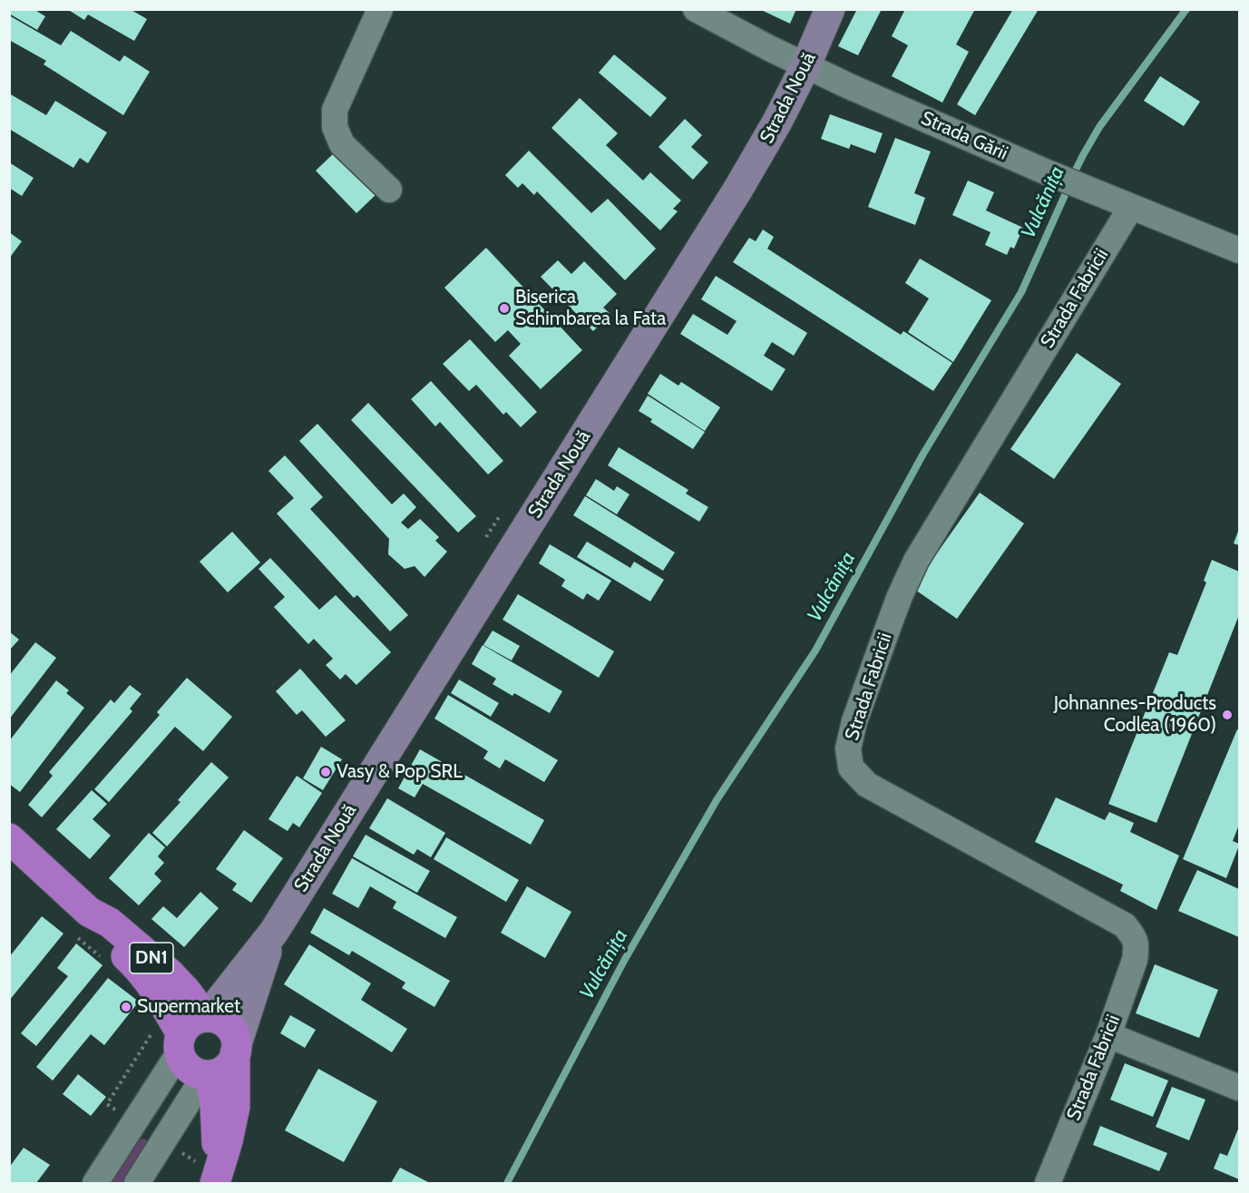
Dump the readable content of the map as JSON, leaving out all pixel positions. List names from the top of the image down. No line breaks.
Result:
{"streets":{"highway":["DN1"],"main road":["Strada Nouă"],"street":["Strada Gării","Strada Fabricii"]},"crossings":[["Strada Nouă","Strada Gării"],["Strada Nouă","DN1"],["Strada Gării","Strada Fabricii"]],"water":["Vulcănița"],"places":["Biserica Schimbarea la Fata","Johnannes-Products Codlea (1960)","Vasy & Pop SRL","Supermarket"]}
